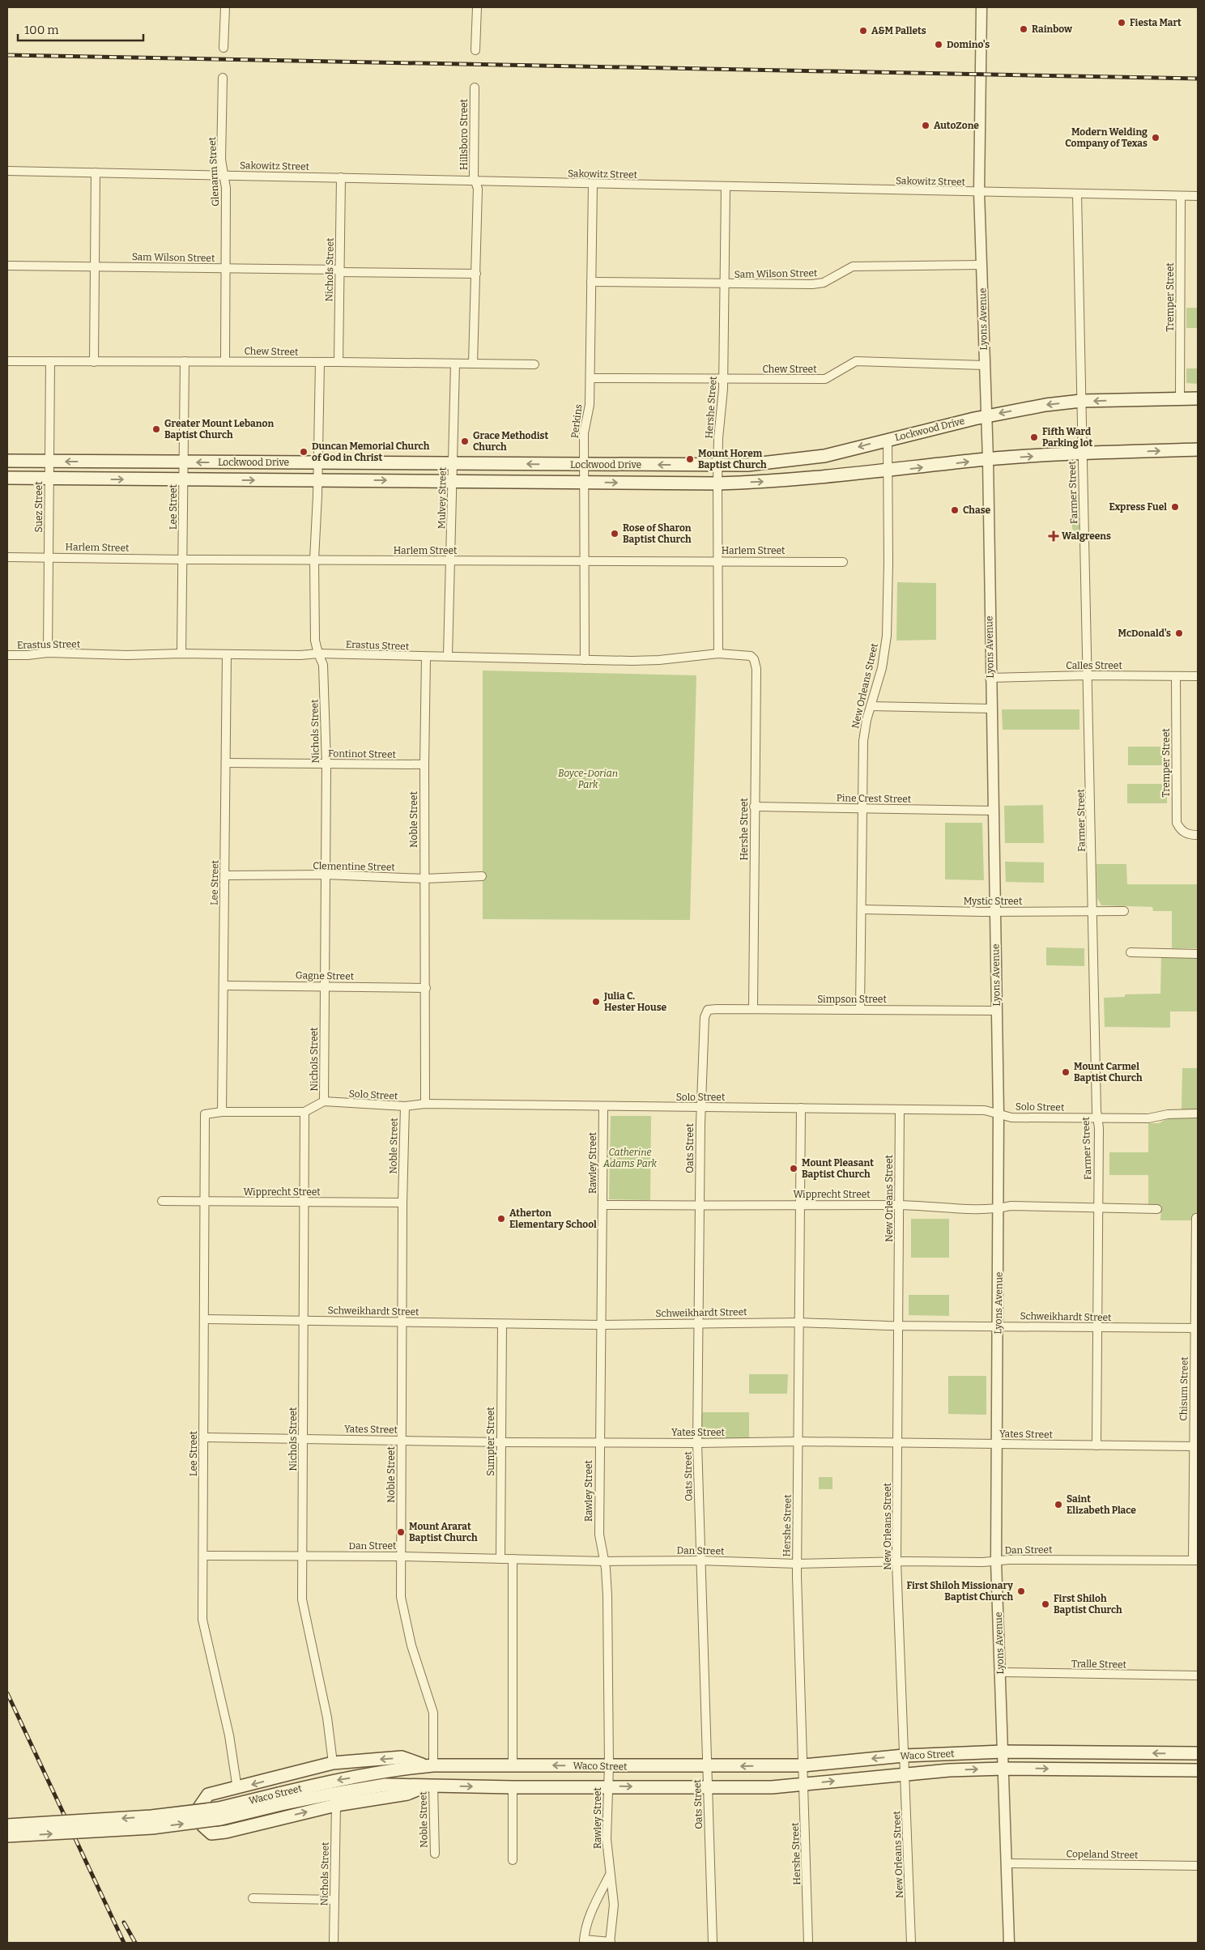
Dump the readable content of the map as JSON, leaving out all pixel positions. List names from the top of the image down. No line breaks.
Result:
{"streets":{"main road":["Lockwood Drive","Waco Street"],"street":["Hillsboro Street","Sakowitz Street","Glenarm Street","Sam Wilson Street","Nichols Street","Tremper Street","Lyons Avenue","Chew Street","Hershe Street","Perkins","Farmer Street","Mulvey Street","Suez Street","Lee Street","Harlem Street","Erastus Street","Calles Street","New Orleans Street","Fontinot Street","Pine Crest Street","Noble Street","Clementine Street","Mystic Street","Gagne Street","Simpson Street","Solo Street","Oats Street","Rawley Street","Wipprecht Street","Schweikhardt Street","Chisum Street","Yates Street","Sumpter Street","Dan Street","Tralle Street","Copeland Street"]},"crossings":[["Hillsboro Street","Sakowitz Street"],["Sakowitz Street","Glenarm Street"],["Sakowitz Street","Nichols Street"],["Sakowitz Street","Tremper Street"],["Sakowitz Street","Lyons Avenue"],["Sakowitz Street","Hershe Street"],["Sakowitz Street","Perkins"],["Sakowitz Street","Farmer Street"],["Glenarm Street","Sam Wilson Street"],["Glenarm Street","Chew Street"],["Sam Wilson Street","Nichols Street"],["Sam Wilson Street","Lyons Avenue"],["Sam Wilson Street","Hershe Street"],["Sam Wilson Street","Perkins"],["Nichols Street","Chew Street"],["Nichols Street","Lockwood Drive"],["Nichols Street","Harlem Street"],["Nichols Street","Erastus Street"],["Nichols Street","Fontinot Street"],["Nichols Street","Clementine Street"],["Nichols Street","Gagne Street"],["Nichols Street","Solo Street"],["Nichols Street","Wipprecht Street"],["Nichols Street","Schweikhardt Street"],["Nichols Street","Yates Street"],["Nichols Street","Dan Street"],["Tremper Street","Lockwood Drive"],["Tremper Street","Calles Street"],["Lyons Avenue","Chew Street"],["Lyons Avenue","Lockwood Drive"],["Lyons Avenue","Calles Street"],["Lyons Avenue","Pine Crest Street"],["Lyons Avenue","Mystic Street"],["Lyons Avenue","Simpson Street"],["Lyons Avenue","Solo Street"],["Lyons Avenue","Wipprecht Street"],["Lyons Avenue","Schweikhardt Street"],["Lyons Avenue","Yates Street"],["Lyons Avenue","Dan Street"],["Lyons Avenue","Tralle Street"],["Lyons Avenue","Waco Street"],["Lyons Avenue","Copeland Street"],["Chew Street","Hershe Street"],["Chew Street","Perkins"],["Chew Street","Mulvey Street"],["Chew Street","Suez Street"],["Chew Street","Lee Street"],["Hershe Street","Lockwood Drive"],["Hershe Street","Harlem Street"],["Hershe Street","Erastus Street"],["Hershe Street","Pine Crest Street"],["Hershe Street","Simpson Street"],["Hershe Street","Solo Street"],["Hershe Street","Wipprecht Street"],["Hershe Street","Schweikhardt Street"],["Hershe Street","Yates Street"],["Hershe Street","Dan Street"],["Hershe Street","Waco Street"],["Perkins","Lockwood Drive"],["Perkins","Harlem Street"],["Perkins","Erastus Street"],["Lockwood Drive","Farmer Street"],["Lockwood Drive","Mulvey Street"],["Lockwood Drive","Suez Street"],["Lockwood Drive","Lee Street"],["Lockwood Drive","New Orleans Street"],["Farmer Street","Calles Street"],["Farmer Street","Mystic Street"],["Farmer Street","Solo Street"],["Farmer Street","Wipprecht Street"],["Farmer Street","Schweikhardt Street"],["Farmer Street","Yates Street"],["Mulvey Street","Harlem Street"],["Mulvey Street","Erastus Street"],["Suez Street","Harlem Street"],["Suez Street","Erastus Street"],["Lee Street","Harlem Street"],["Lee Street","Erastus Street"],["Lee Street","Fontinot Street"],["Lee Street","Clementine Street"],["Lee Street","Gagne Street"],["Lee Street","Wipprecht Street"],["Lee Street","Schweikhardt Street"],["Lee Street","Yates Street"],["Lee Street","Dan Street"],["Erastus Street","Noble Street"],["New Orleans Street","Pine Crest Street"],["New Orleans Street","Mystic Street"],["New Orleans Street","Simpson Street"],["New Orleans Street","Solo Street"],["New Orleans Street","Wipprecht Street"],["New Orleans Street","Schweikhardt Street"],["New Orleans Street","Yates Street"],["New Orleans Street","Dan Street"],["New Orleans Street","Waco Street"],["Fontinot Street","Noble Street"],["Noble Street","Clementine Street"],["Noble Street","Gagne Street"],["Noble Street","Solo Street"],["Noble Street","Wipprecht Street"],["Noble Street","Schweikhardt Street"],["Noble Street","Yates Street"],["Noble Street","Dan Street"],["Noble Street","Waco Street"],["Simpson Street","Oats Street"],["Solo Street","Oats Street"],["Solo Street","Rawley Street"],["Oats Street","Wipprecht Street"],["Oats Street","Schweikhardt Street"],["Oats Street","Yates Street"],["Oats Street","Dan Street"],["Oats Street","Waco Street"],["Rawley Street","Wipprecht Street"],["Rawley Street","Schweikhardt Street"],["Rawley Street","Yates Street"],["Rawley Street","Dan Street"],["Rawley Street","Waco Street"],["Schweikhardt Street","Chisum Street"],["Schweikhardt Street","Sumpter Street"],["Chisum Street","Yates Street"],["Chisum Street","Dan Street"],["Yates Street","Sumpter Street"],["Sumpter Street","Dan Street"]],"parks":["Boyce-Dorian Park","Catherine Adams Park"],"places":{"other":["Fiesta Mart","Rainbow","A&M Pallets","Domino's","AutoZone","Modern Welding Company of Texas","Greater Mount Lebanon Baptist Church","Fifth Ward Parking lot","Grace Methodist Church","Duncan Memorial Church of God in Christ","Mount Horem Baptist Church","Express Fuel","Chase","Rose of Sharon Baptist Church","McDonald's","Julia C. Hester House","Mount Carmel Baptist Church","Mount Pleasant Baptist Church","Atherton Elementary School","Saint Elizabeth Place","Mount Ararat Baptist Church","First Shiloh Missionary Baptist Church","First Shiloh Baptist Church"],"health":["Walgreens"]},"scale_bar":"100 m"}
